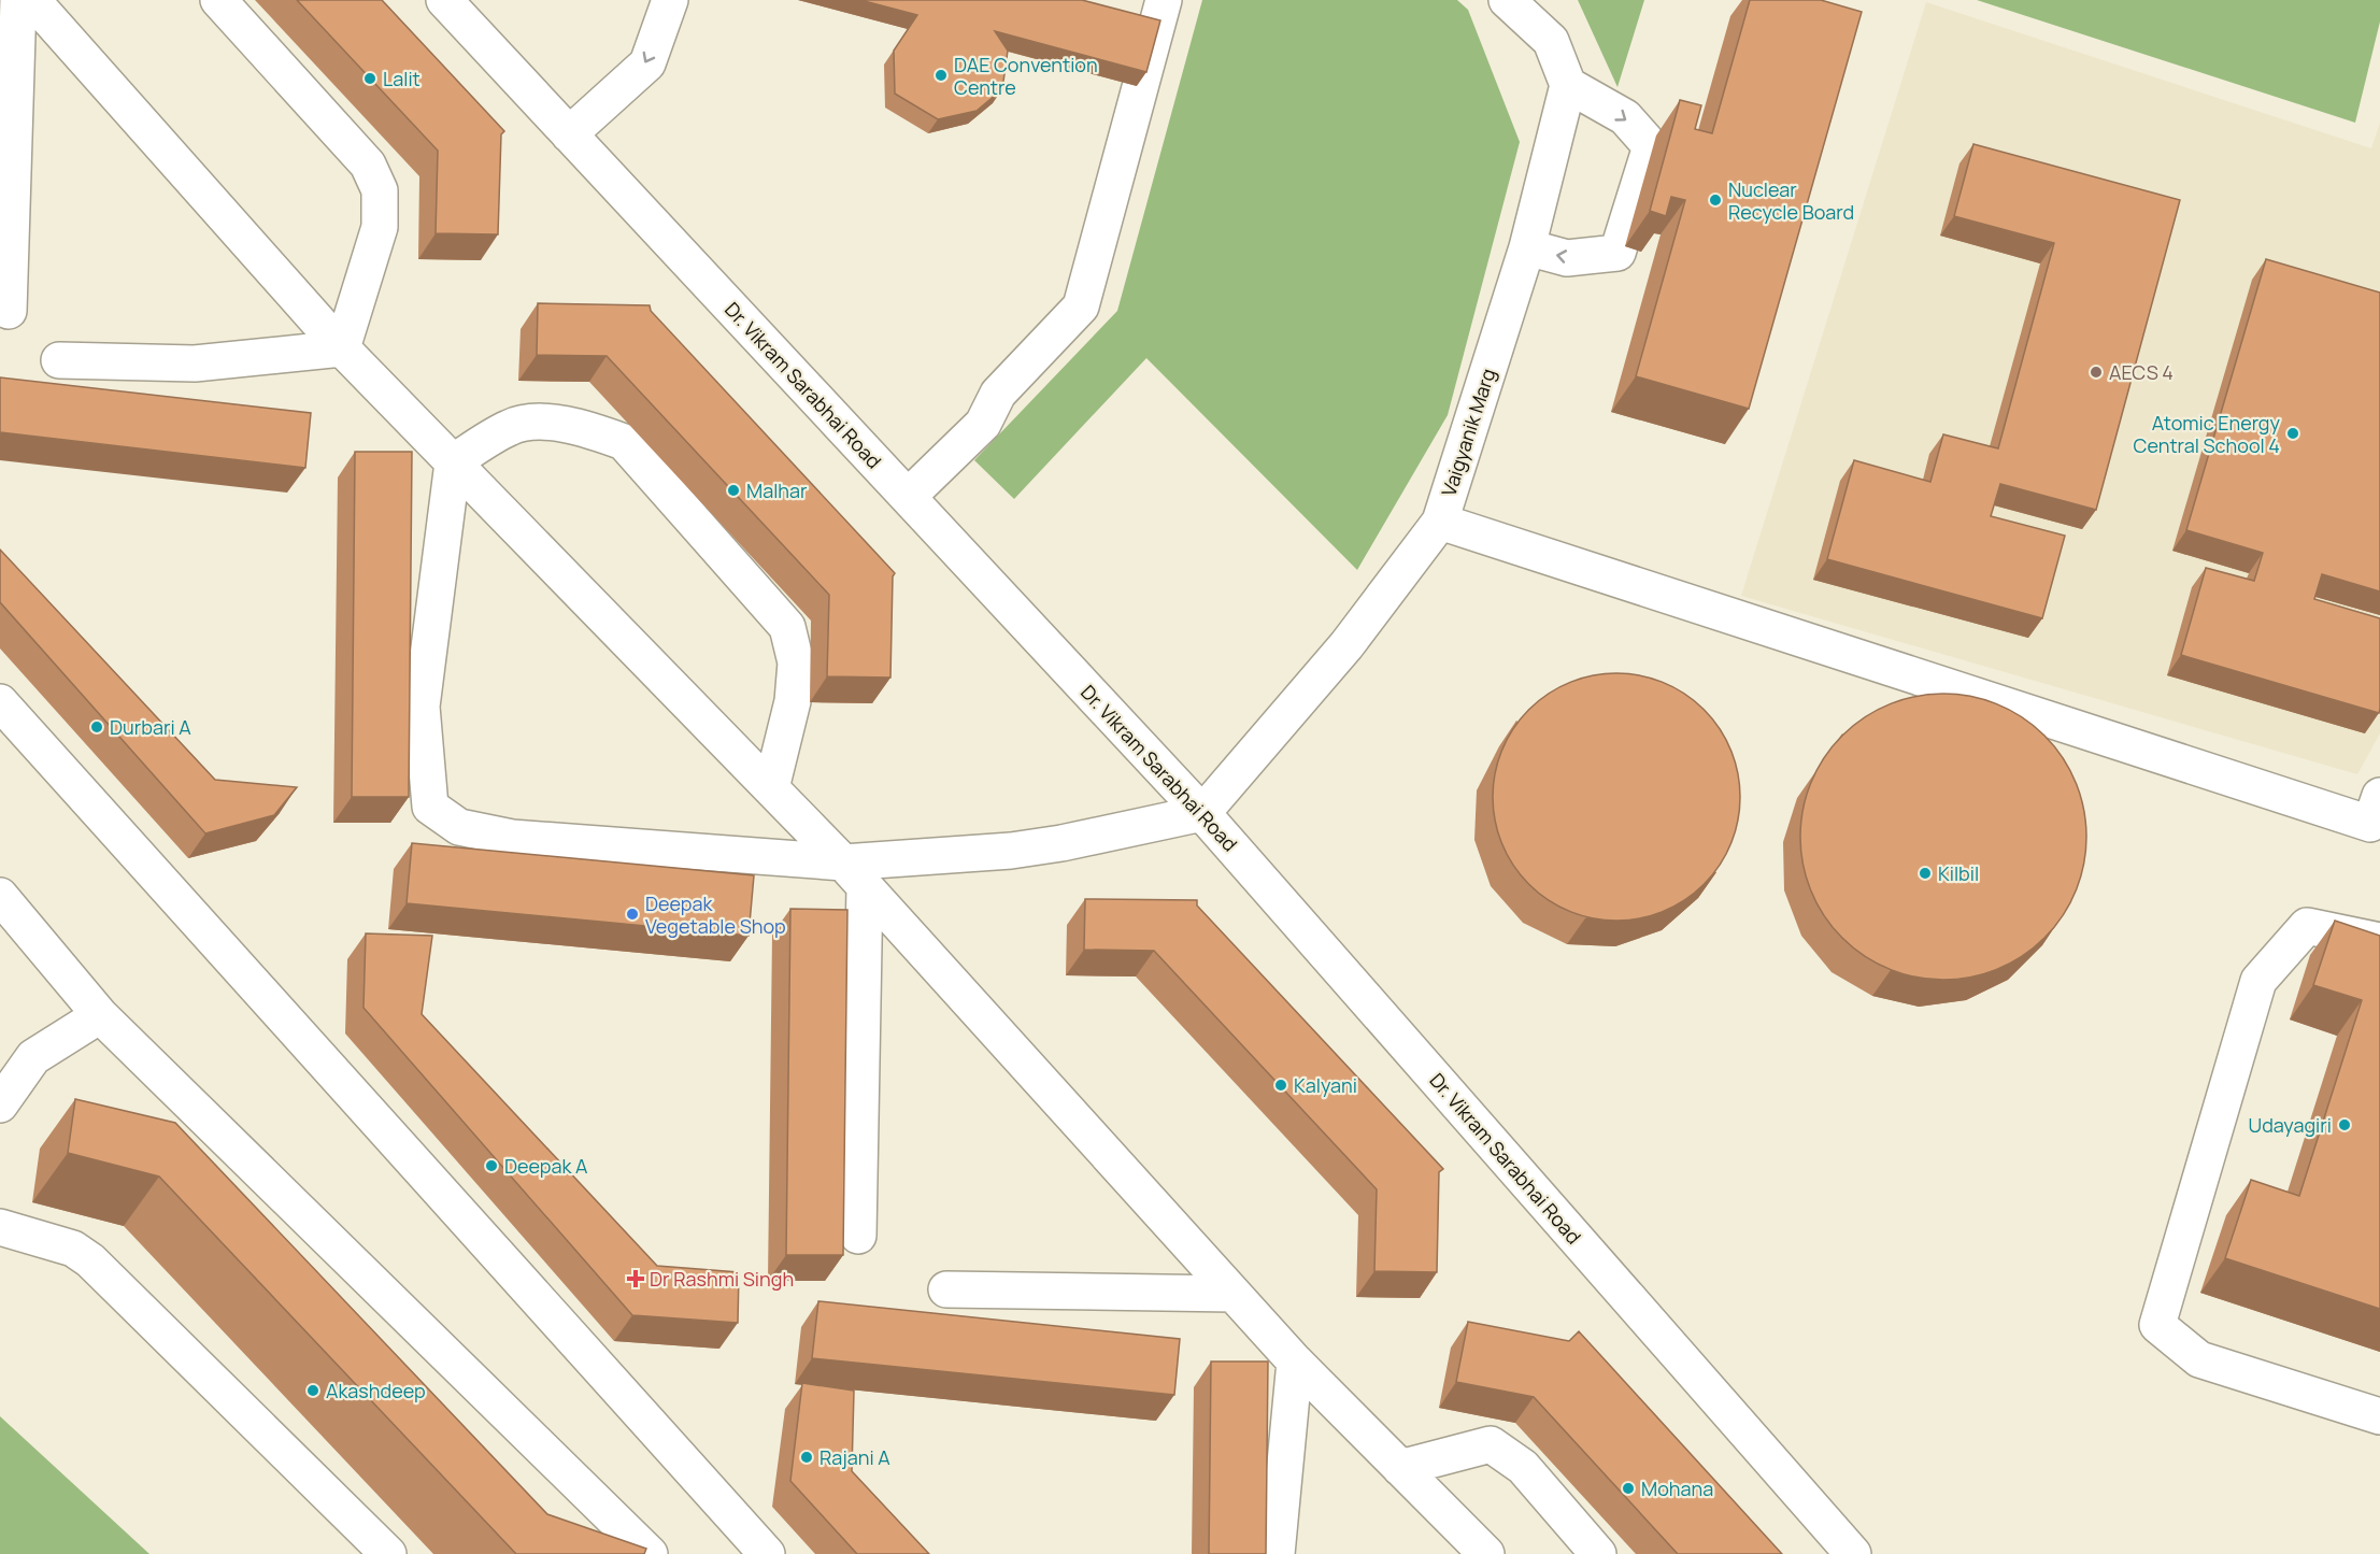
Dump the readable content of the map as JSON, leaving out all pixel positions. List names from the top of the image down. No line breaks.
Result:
{"streets":{"street":["Dr. Vikram Sarabhai Road","Vaigyanik Marg"]},"crossings":[["Dr. Vikram Sarabhai Road","Vaigyanik Marg"]],"places":{"other":["DAE Convention Centre","Lalit","Nuclear Recycle Board","AECS 4","Atomic Energy Central School 4","Malhar","Durbari A","Kilbil","Deepak Vegetable Shop","Kalyani","Udayagiri","Deepak A","Akashdeep","Rajani A","Mohana"],"health":["Dr Rashmi Singh"]}}
